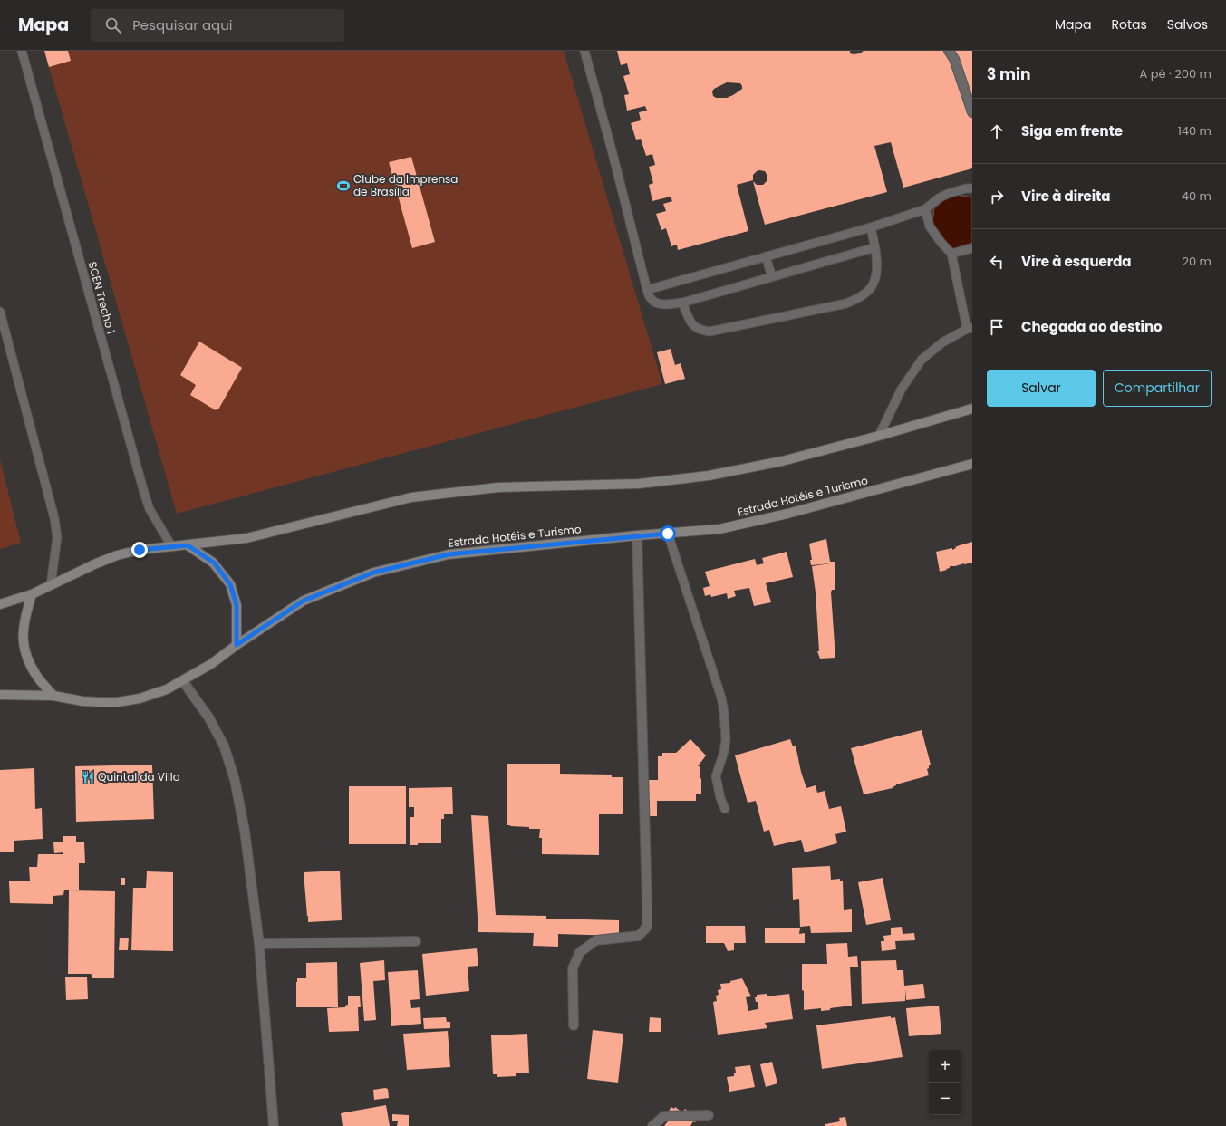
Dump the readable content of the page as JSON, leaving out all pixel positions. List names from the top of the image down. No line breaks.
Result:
{"streets":{"main road":["Estrada Hotéis e Turismo"],"lane":["SCEN Trecho 1"]},"places":{"sports":["Clube da Imprensa de Brasília"],"restaurant":["Quintal da Villa"]},"page":{"header":"Mapa","search":"Pesquisar aqui","nav":["Mapa","Rotas","Salvos"],"heading":["3 min","A pé · 200 m"],"list":[["Siga em frente","140 m"],["Vire à direita","40 m"],["Vire à esquerda","20 m"],"Chegada ao destino"],"buttons":["Salvar","Compartilhar"],"map_buttons":["+","−"]}}
